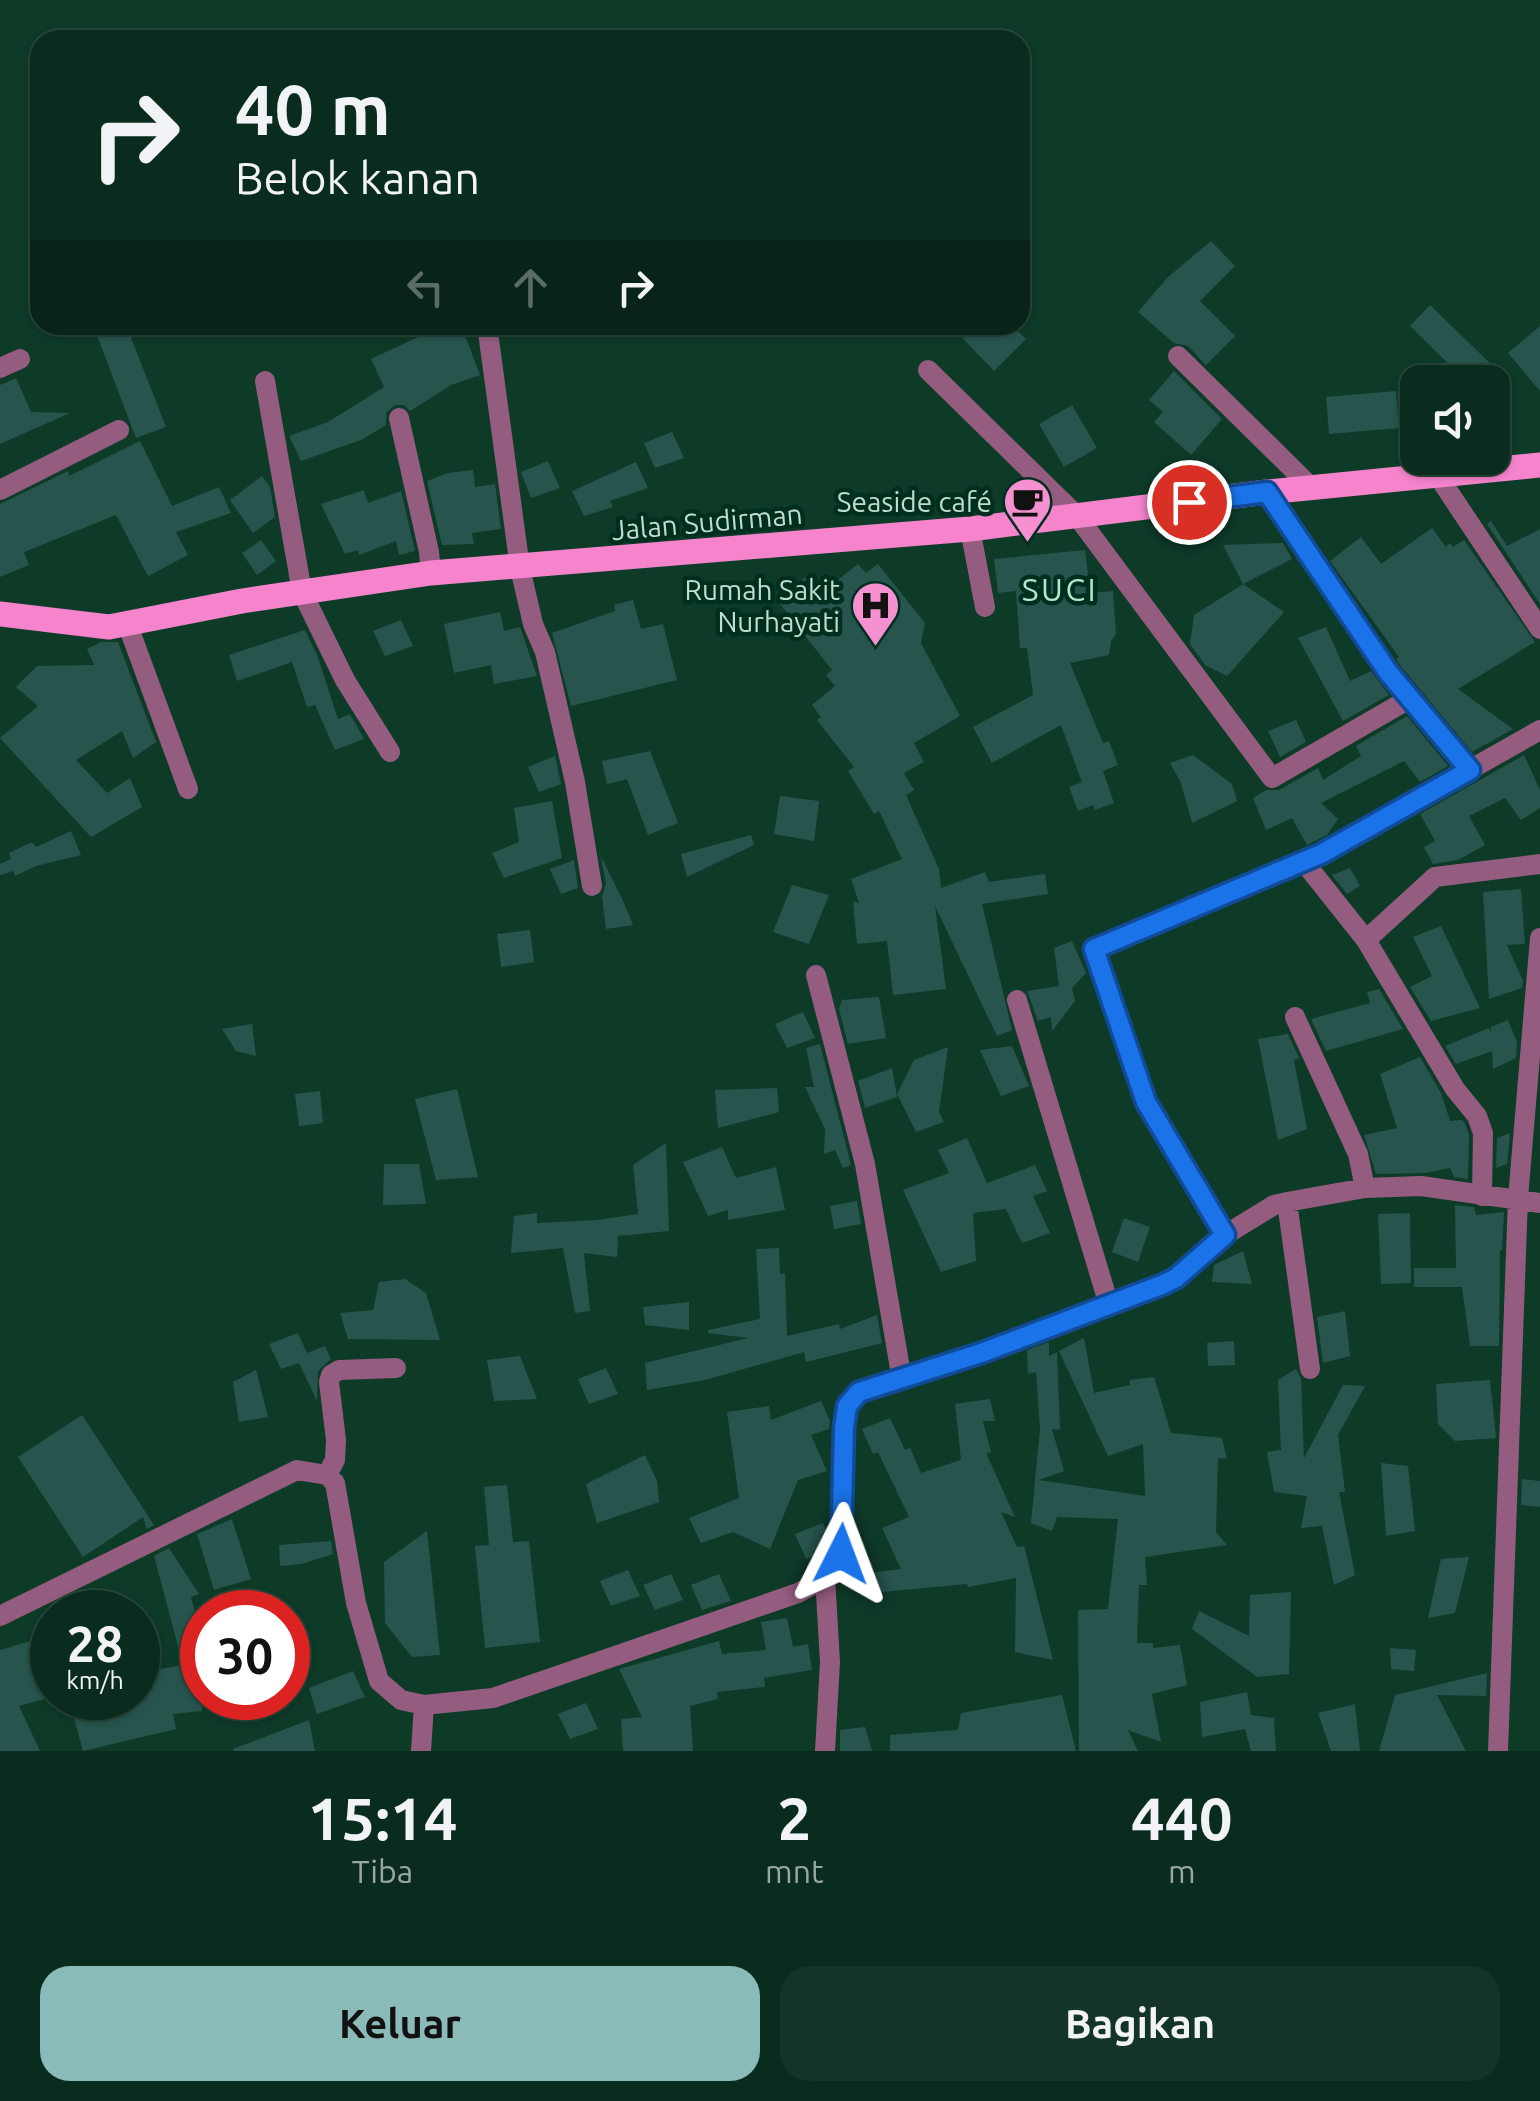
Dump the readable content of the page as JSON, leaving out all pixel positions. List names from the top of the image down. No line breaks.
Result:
{"streets":{"main road":["Jalan Sudirman"]},"districts":["SUCI"],"places":{"cafe":["Seaside café"],"hospital":["Rumah Sakit Nurhayati"]},"page":{"turn":["40 m","Belok kanan"],"speed":"28 km/h","limit":"30","eta":["15:14","Tiba","2","mnt","440","m"],"buttons":["Keluar","Bagikan"]}}
